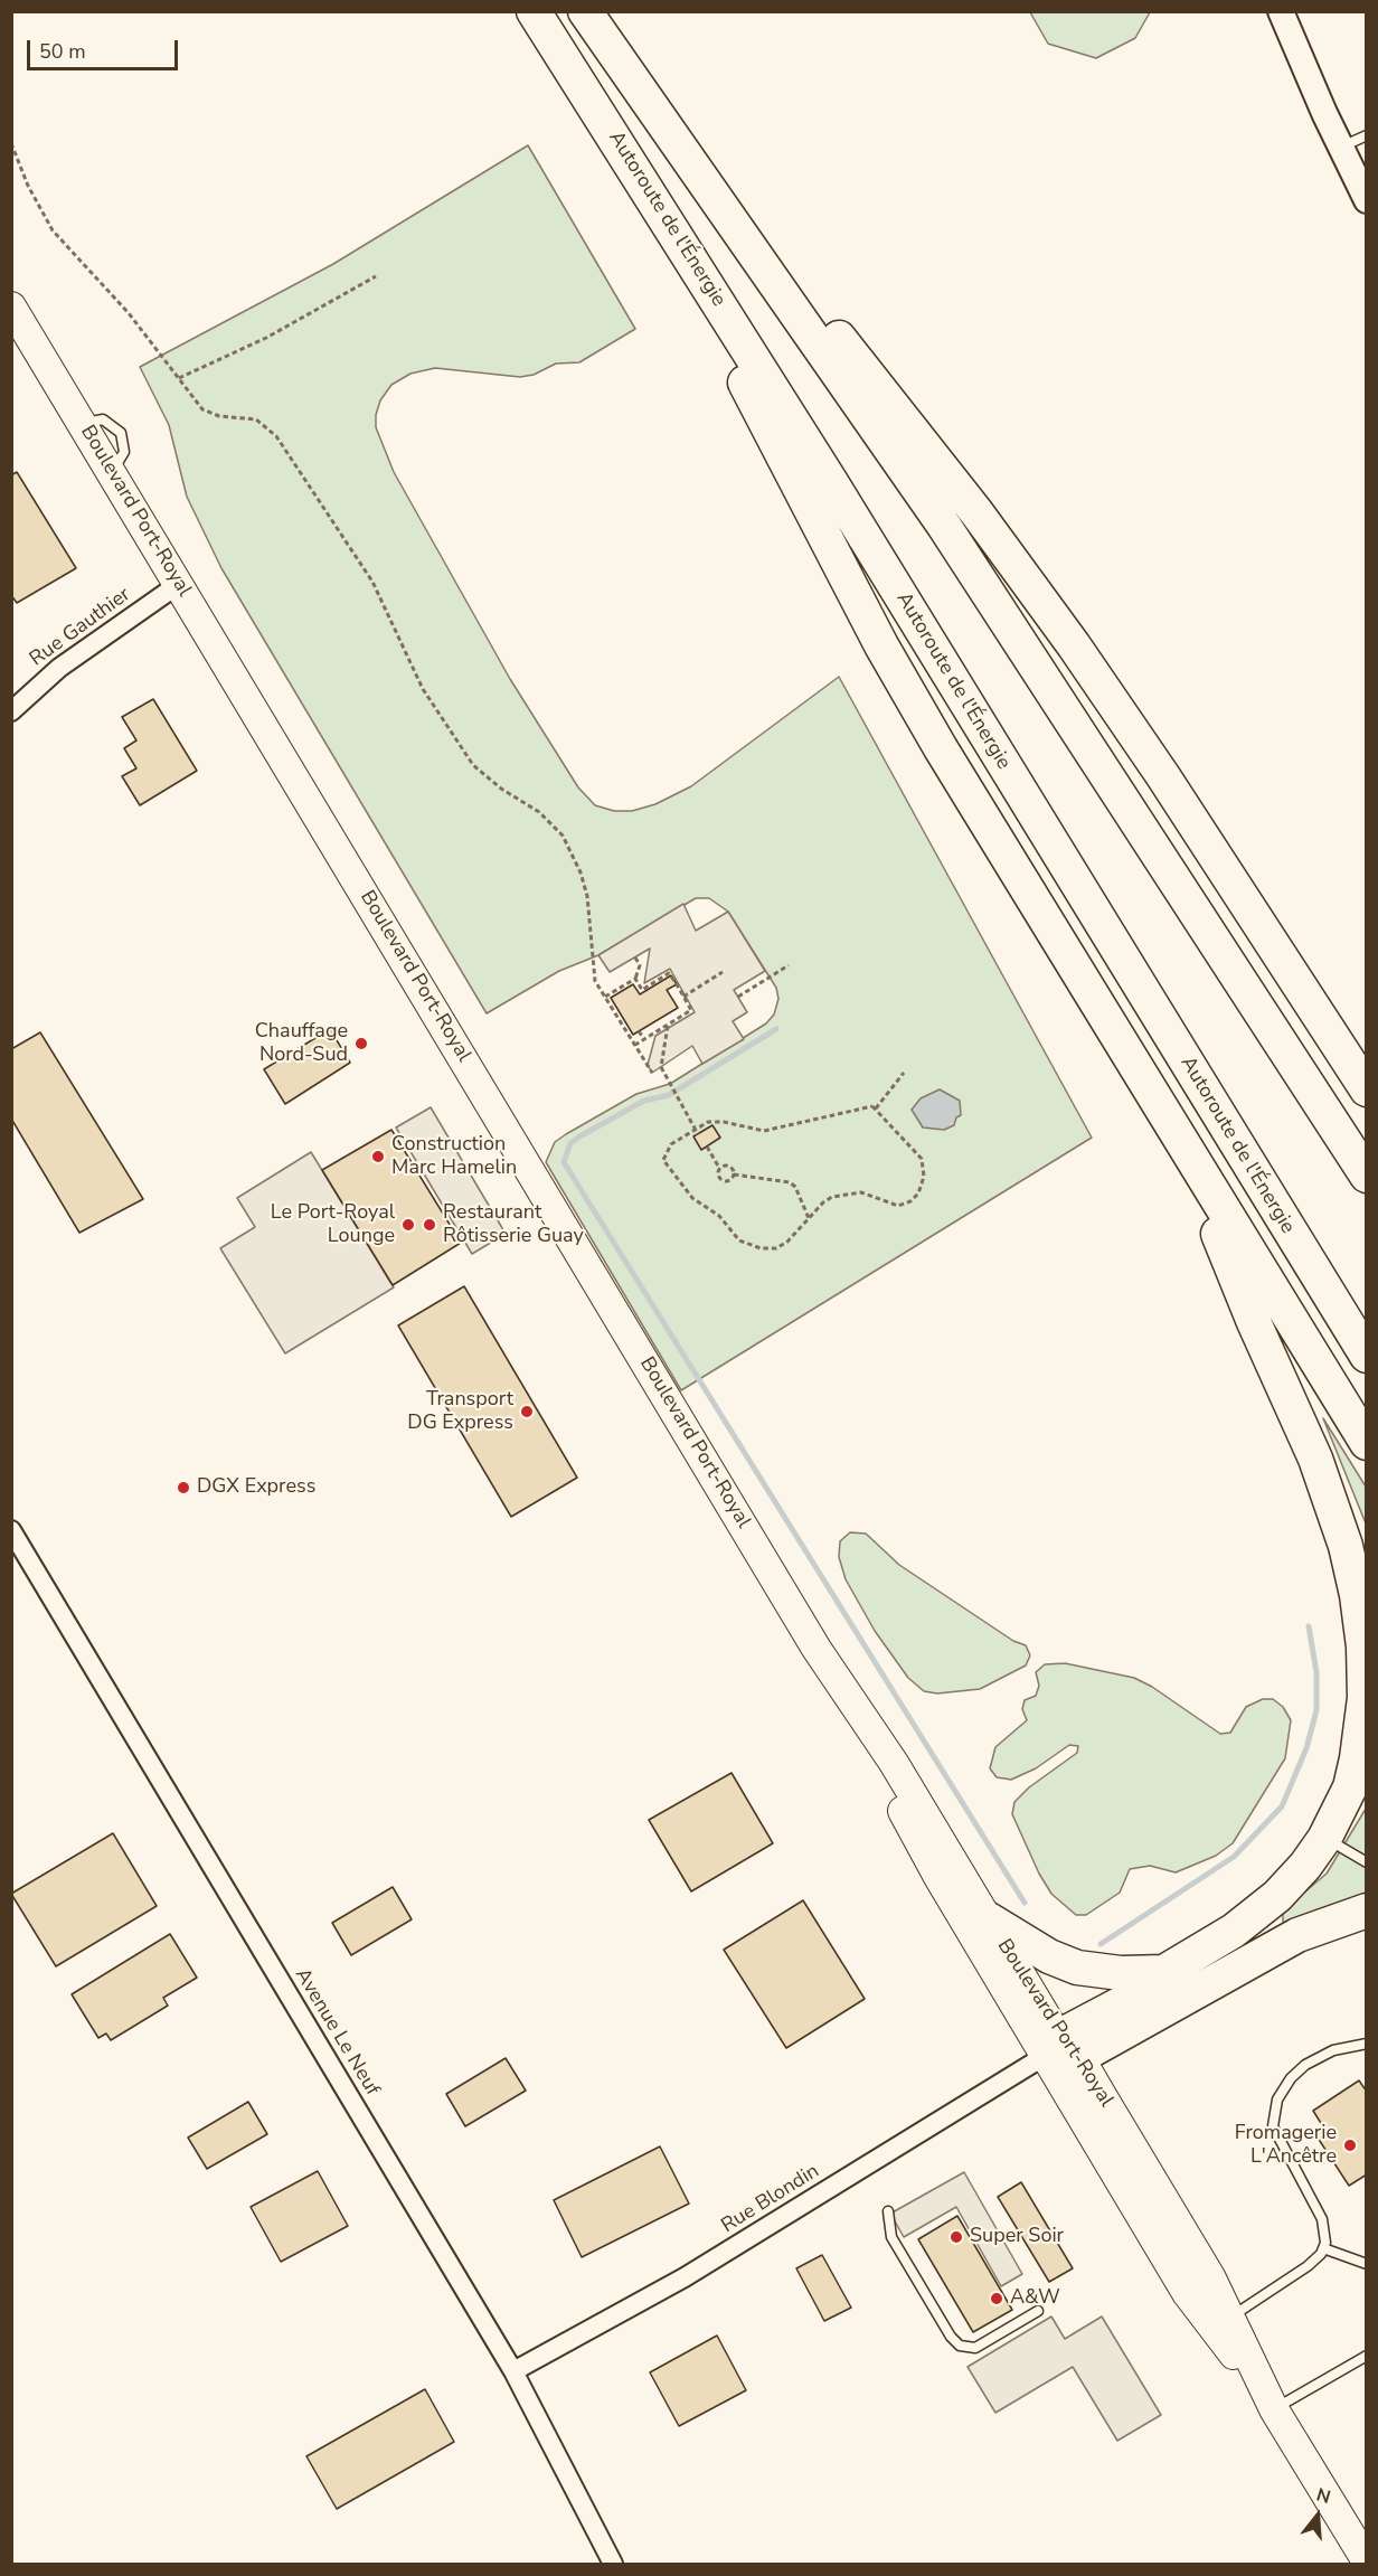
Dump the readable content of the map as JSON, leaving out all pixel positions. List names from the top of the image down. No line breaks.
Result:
{"streets":{"highway":["Autoroute de l'Énergie"],"main road":["Boulevard Port-Royal"],"street":["Rue Gauthier","Avenue Le Neuf","Rue Blondin"]},"crossings":[["Boulevard Port-Royal","Rue Gauthier"],["Boulevard Port-Royal","Rue Blondin"],["Avenue Le Neuf","Rue Blondin"]],"places":["Chauffage Nord-Sud","Construction Marc Hamelin","Le Port-Royal Lounge","Restaurant Rôtisserie Guay","Transport DG Express","DGX Express","Fromagerie L'Ancêtre","Super Soir","A&W"],"scale_bar":"50 m","north":"top"}
